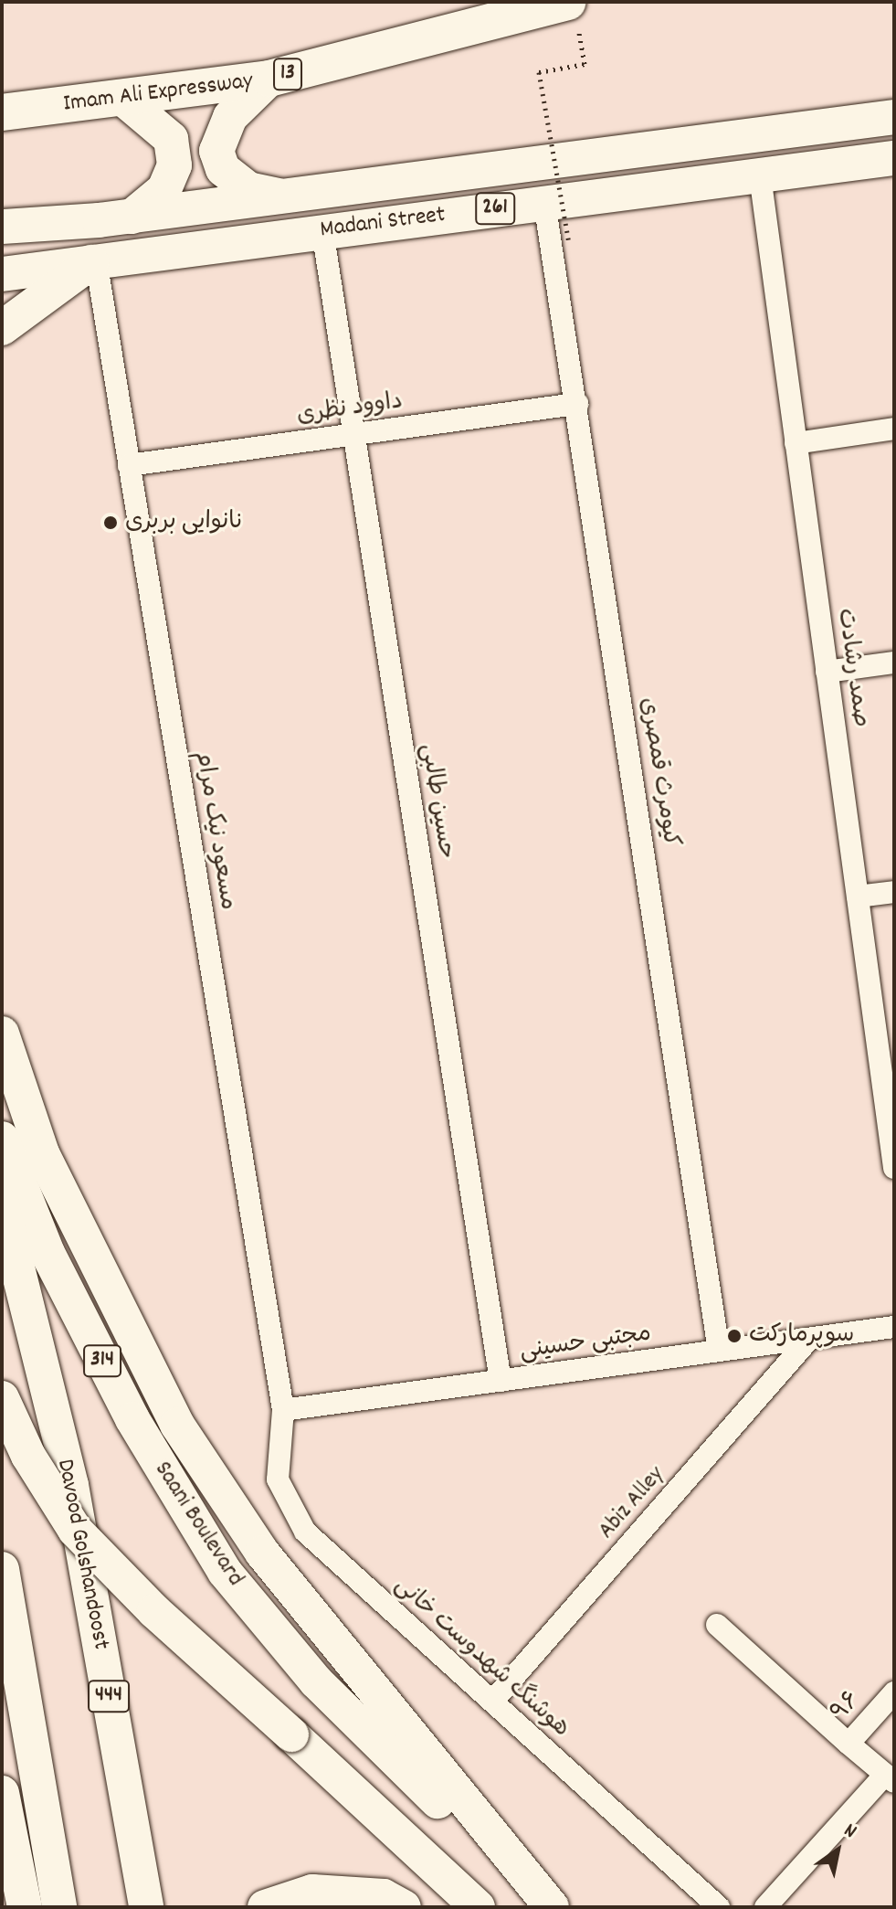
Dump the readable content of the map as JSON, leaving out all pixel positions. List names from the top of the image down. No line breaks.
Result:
{"streets":{"highway":["13","Imam Ali Expressway"],"main road":["261","Madani Street","314","Saani Boulevard","Davood Golshandoost","444"],"street":["داوود نظری","صمد رشادت","کیومرث قمصری","حسین طالبی","مسعود نیک مرام","مجتبی حسینی","Abiz Alley","هوشنگ شهدوست خانی","۹۶"]},"crossings":[["Madani Street","صمد رشادت"],["Madani Street","کیومرث قمصری"],["Madani Street","حسین طالبی"],["Madani Street","مسعود نیک مرام"],["داوود نظری","کیومرث قمصری"],["داوود نظری","حسین طالبی"],["داوود نظری","مسعود نیک مرام"],["کیومرث قمصری","مجتبی حسینی"],["حسین طالبی","مجتبی حسینی"],["مسعود نیک مرام","مجتبی حسینی"],["مسعود نیک مرام","هوشنگ شهدوست خانی"],["مجتبی حسینی","Abiz Alley"],["مجتبی حسینی","هوشنگ شهدوست خانی"],["Abiz Alley","هوشنگ شهدوست خانی"]],"places":["نانوایی بربری","سوپرمارکت"],"north":"top right"}
